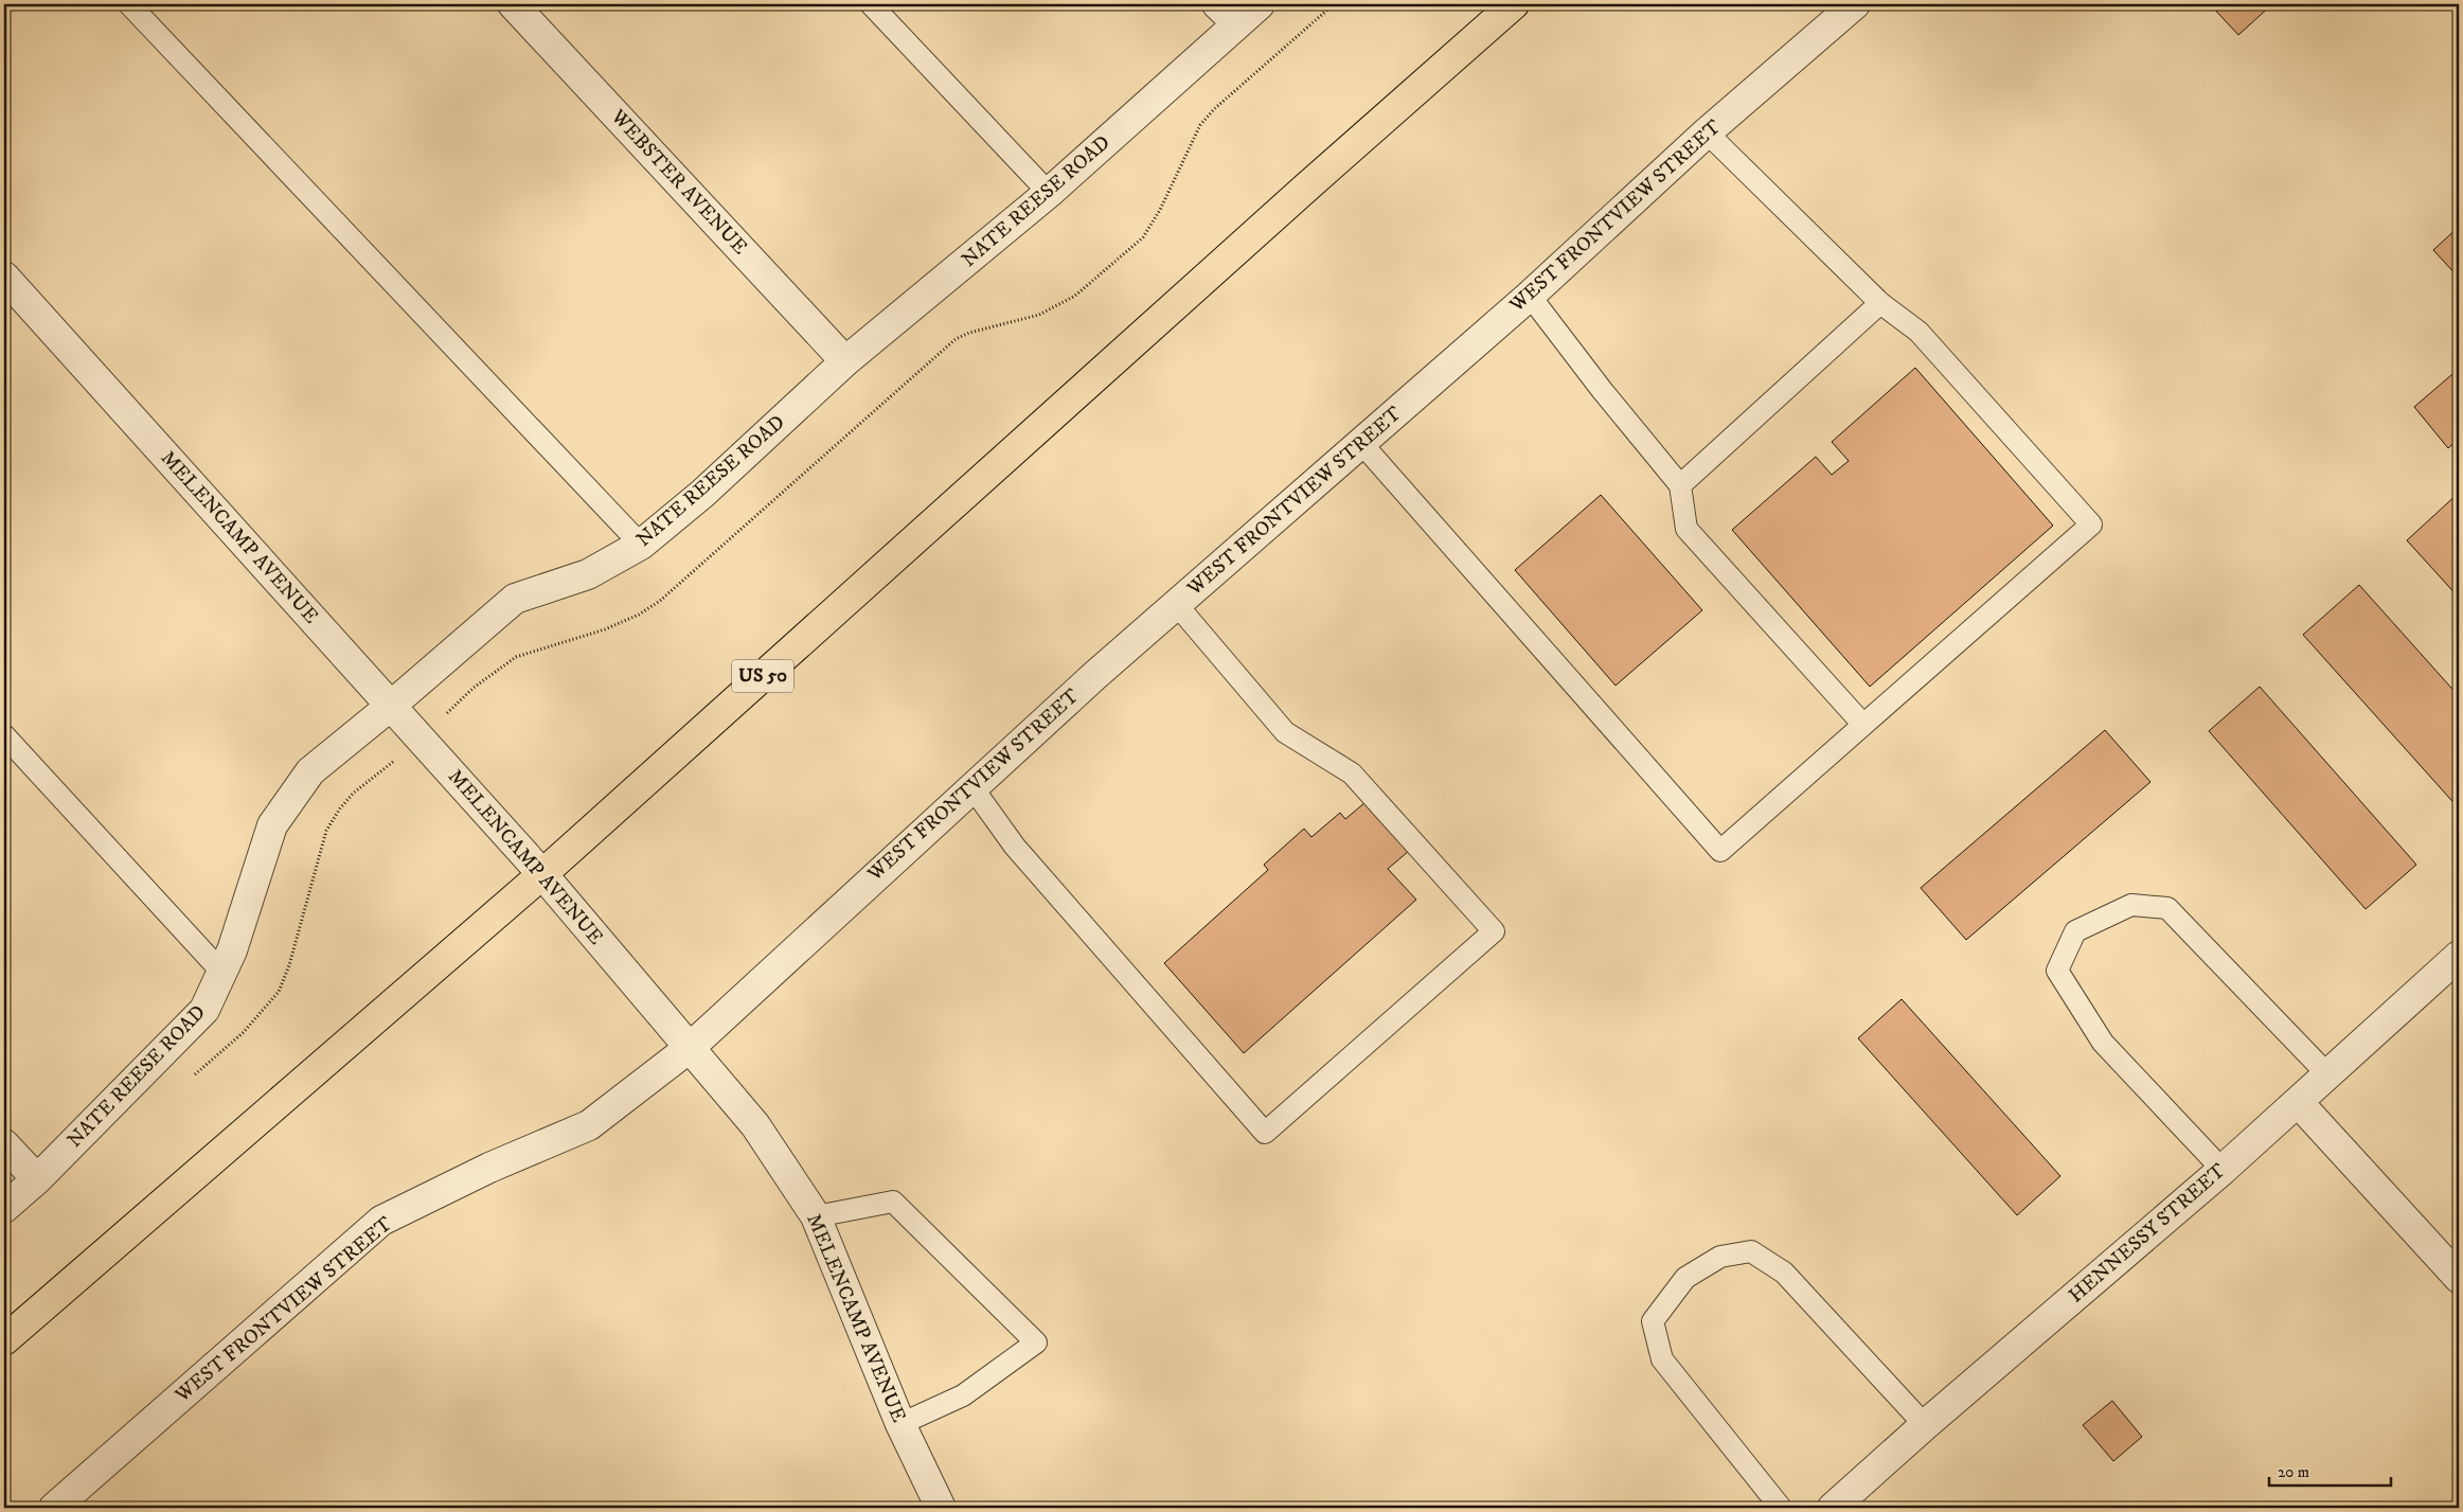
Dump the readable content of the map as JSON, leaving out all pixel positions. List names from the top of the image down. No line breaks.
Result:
{"streets":{"highway":["US 50"],"street":["WEBSTER AVENUE","NATE REESE ROAD","WEST FRONTVIEW STREET","MELENCAMP AVENUE","HENNESSY STREET"]},"crossings":[["WEBSTER AVENUE","NATE REESE ROAD"],["NATE REESE ROAD","MELENCAMP AVENUE"],["WEST FRONTVIEW STREET","MELENCAMP AVENUE"],["MELENCAMP AVENUE","US 50"]],"scale_bar":"20 m"}
